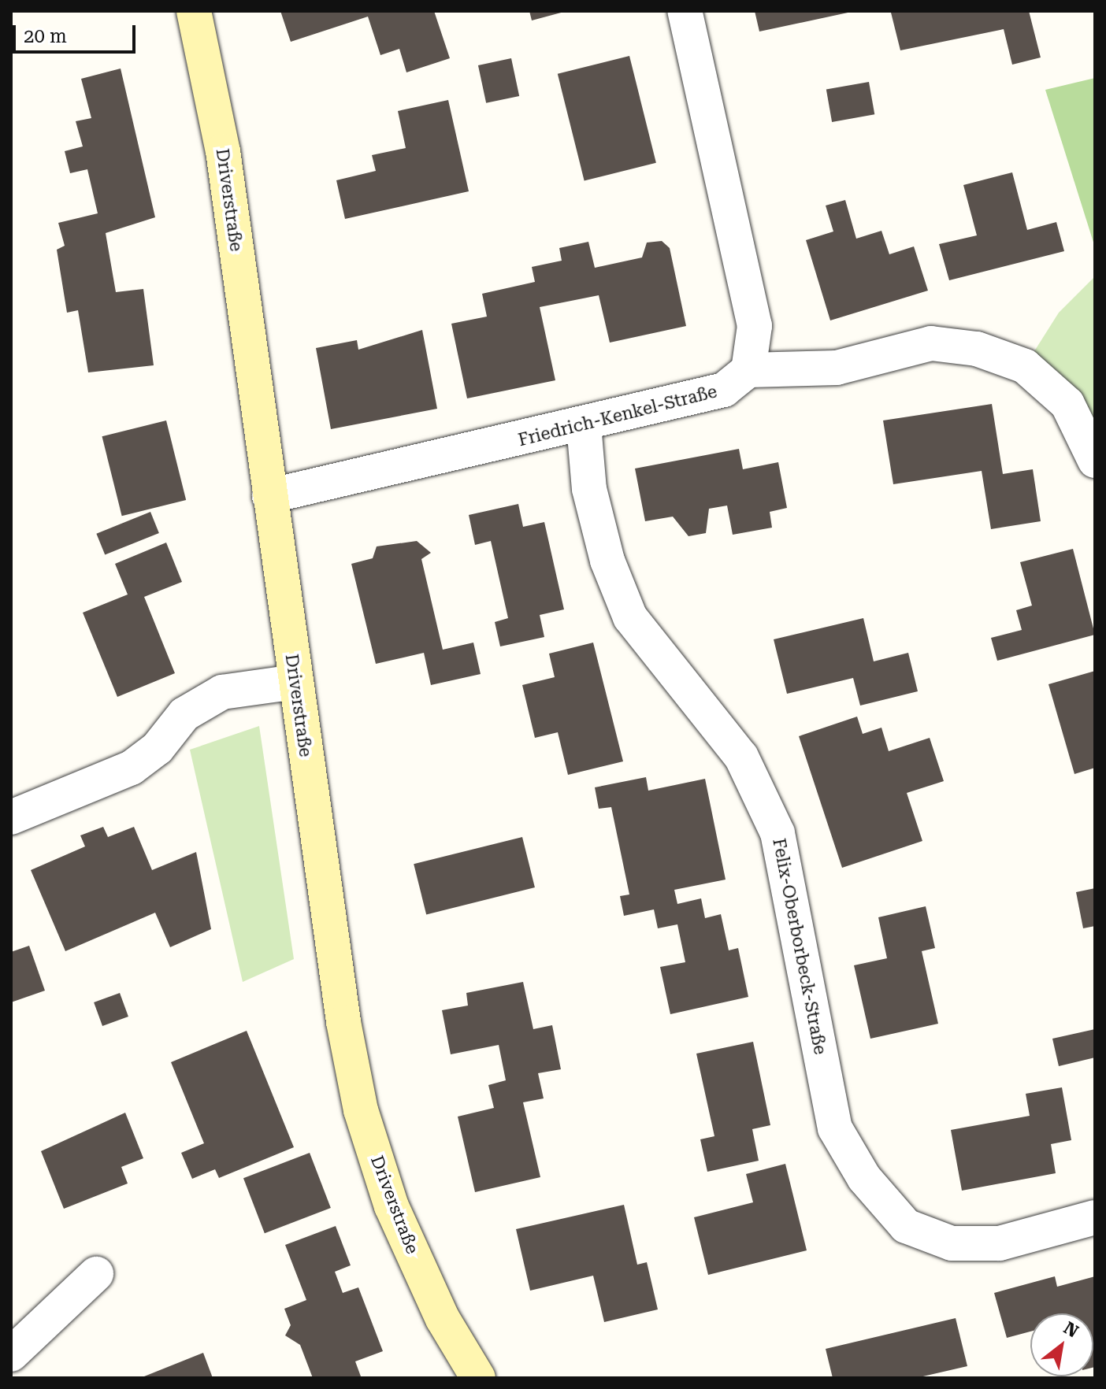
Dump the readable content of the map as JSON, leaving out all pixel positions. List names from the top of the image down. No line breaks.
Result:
{"streets":{"street":["Driverstraße","Friedrich-Kenkel-Straße","Felix-Oberborbeck-Straße"]},"crossings":[["Driverstraße","Friedrich-Kenkel-Straße"],["Friedrich-Kenkel-Straße","Felix-Oberborbeck-Straße"]],"scale_bar":"20 m","north":"top right"}
